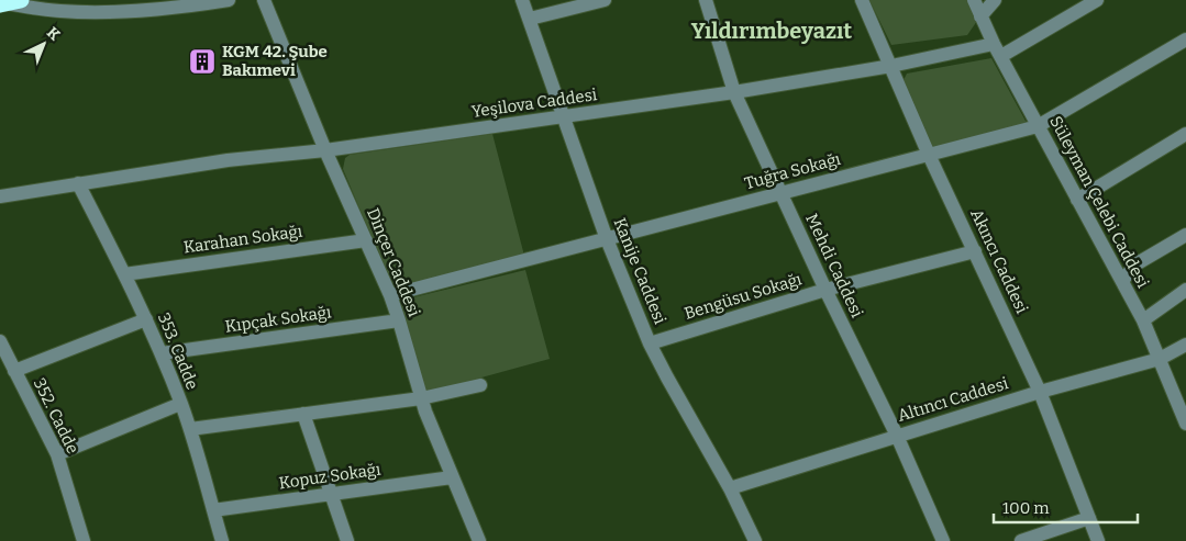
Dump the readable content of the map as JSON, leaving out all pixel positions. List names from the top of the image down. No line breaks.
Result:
{"streets":{"street":["Yeşilova Caddesi","Tuğra Sokağı","Süleyman Çelebi Caddesi","Karahan Sokağı","Akıncı Caddesi","Dinçer Caddesi","Mehdi Caddesi","Kanije Caddesi","Bengüsu Sokağı","Kıpçak Sokağı","353. Cadde","Altıncı Caddesi","352. Cadde","Kopuz Sokağı"]},"crossings":[["Yeşilova Caddesi","Süleyman Çelebi Caddesi"],["Yeşilova Caddesi","Akıncı Caddesi"],["Yeşilova Caddesi","Dinçer Caddesi"],["Yeşilova Caddesi","Mehdi Caddesi"],["Yeşilova Caddesi","Kanije Caddesi"],["Yeşilova Caddesi","353. Cadde"],["Tuğra Sokağı","Süleyman Çelebi Caddesi"],["Tuğra Sokağı","Akıncı Caddesi"],["Tuğra Sokağı","Dinçer Caddesi"],["Tuğra Sokağı","Mehdi Caddesi"],["Tuğra Sokağı","Kanije Caddesi"],["Süleyman Çelebi Caddesi","Altıncı Caddesi"],["Karahan Sokağı","Dinçer Caddesi"],["Karahan Sokağı","353. Cadde"],["Akıncı Caddesi","Bengüsu Sokağı"],["Akıncı Caddesi","Altıncı Caddesi"],["Dinçer Caddesi","Kıpçak Sokağı"],["Dinçer Caddesi","Kopuz Sokağı"],["Mehdi Caddesi","Bengüsu Sokağı"],["Mehdi Caddesi","Altıncı Caddesi"],["Kanije Caddesi","Bengüsu Sokağı"],["Kanije Caddesi","Altıncı Caddesi"],["Kıpçak Sokağı","353. Cadde"],["353. Cadde","Kopuz Sokağı"]],"districts":["Yıldırımbeyazıt"],"places":{"building":["KGM 42. Şube Bakımevi"]},"scale_bar":"100 m","north":"top right"}
